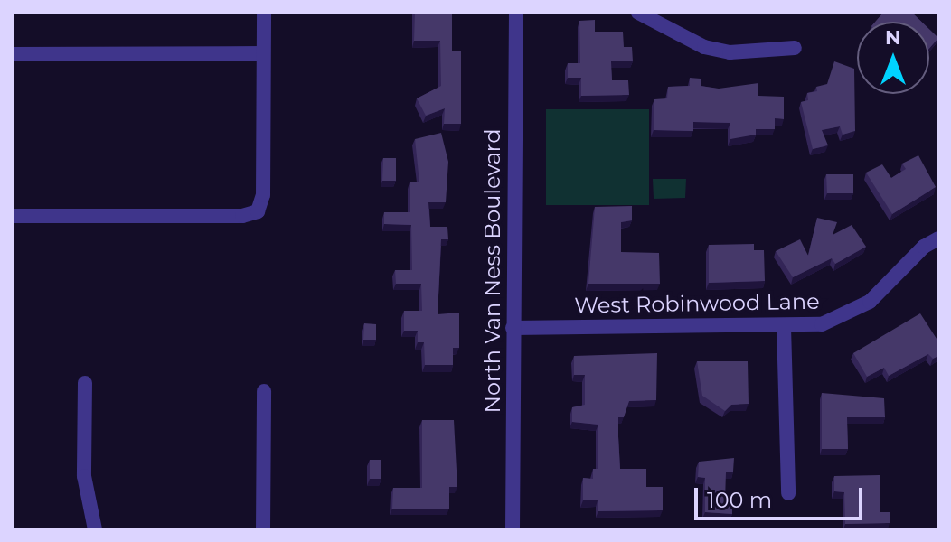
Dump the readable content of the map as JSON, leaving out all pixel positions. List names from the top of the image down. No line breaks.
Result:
{"streets":{"street":["North Van Ness Boulevard","West Robinwood Lane"]},"crossings":[["North Van Ness Boulevard","West Robinwood Lane"]],"scale_bar":"100 m","north":"top"}
